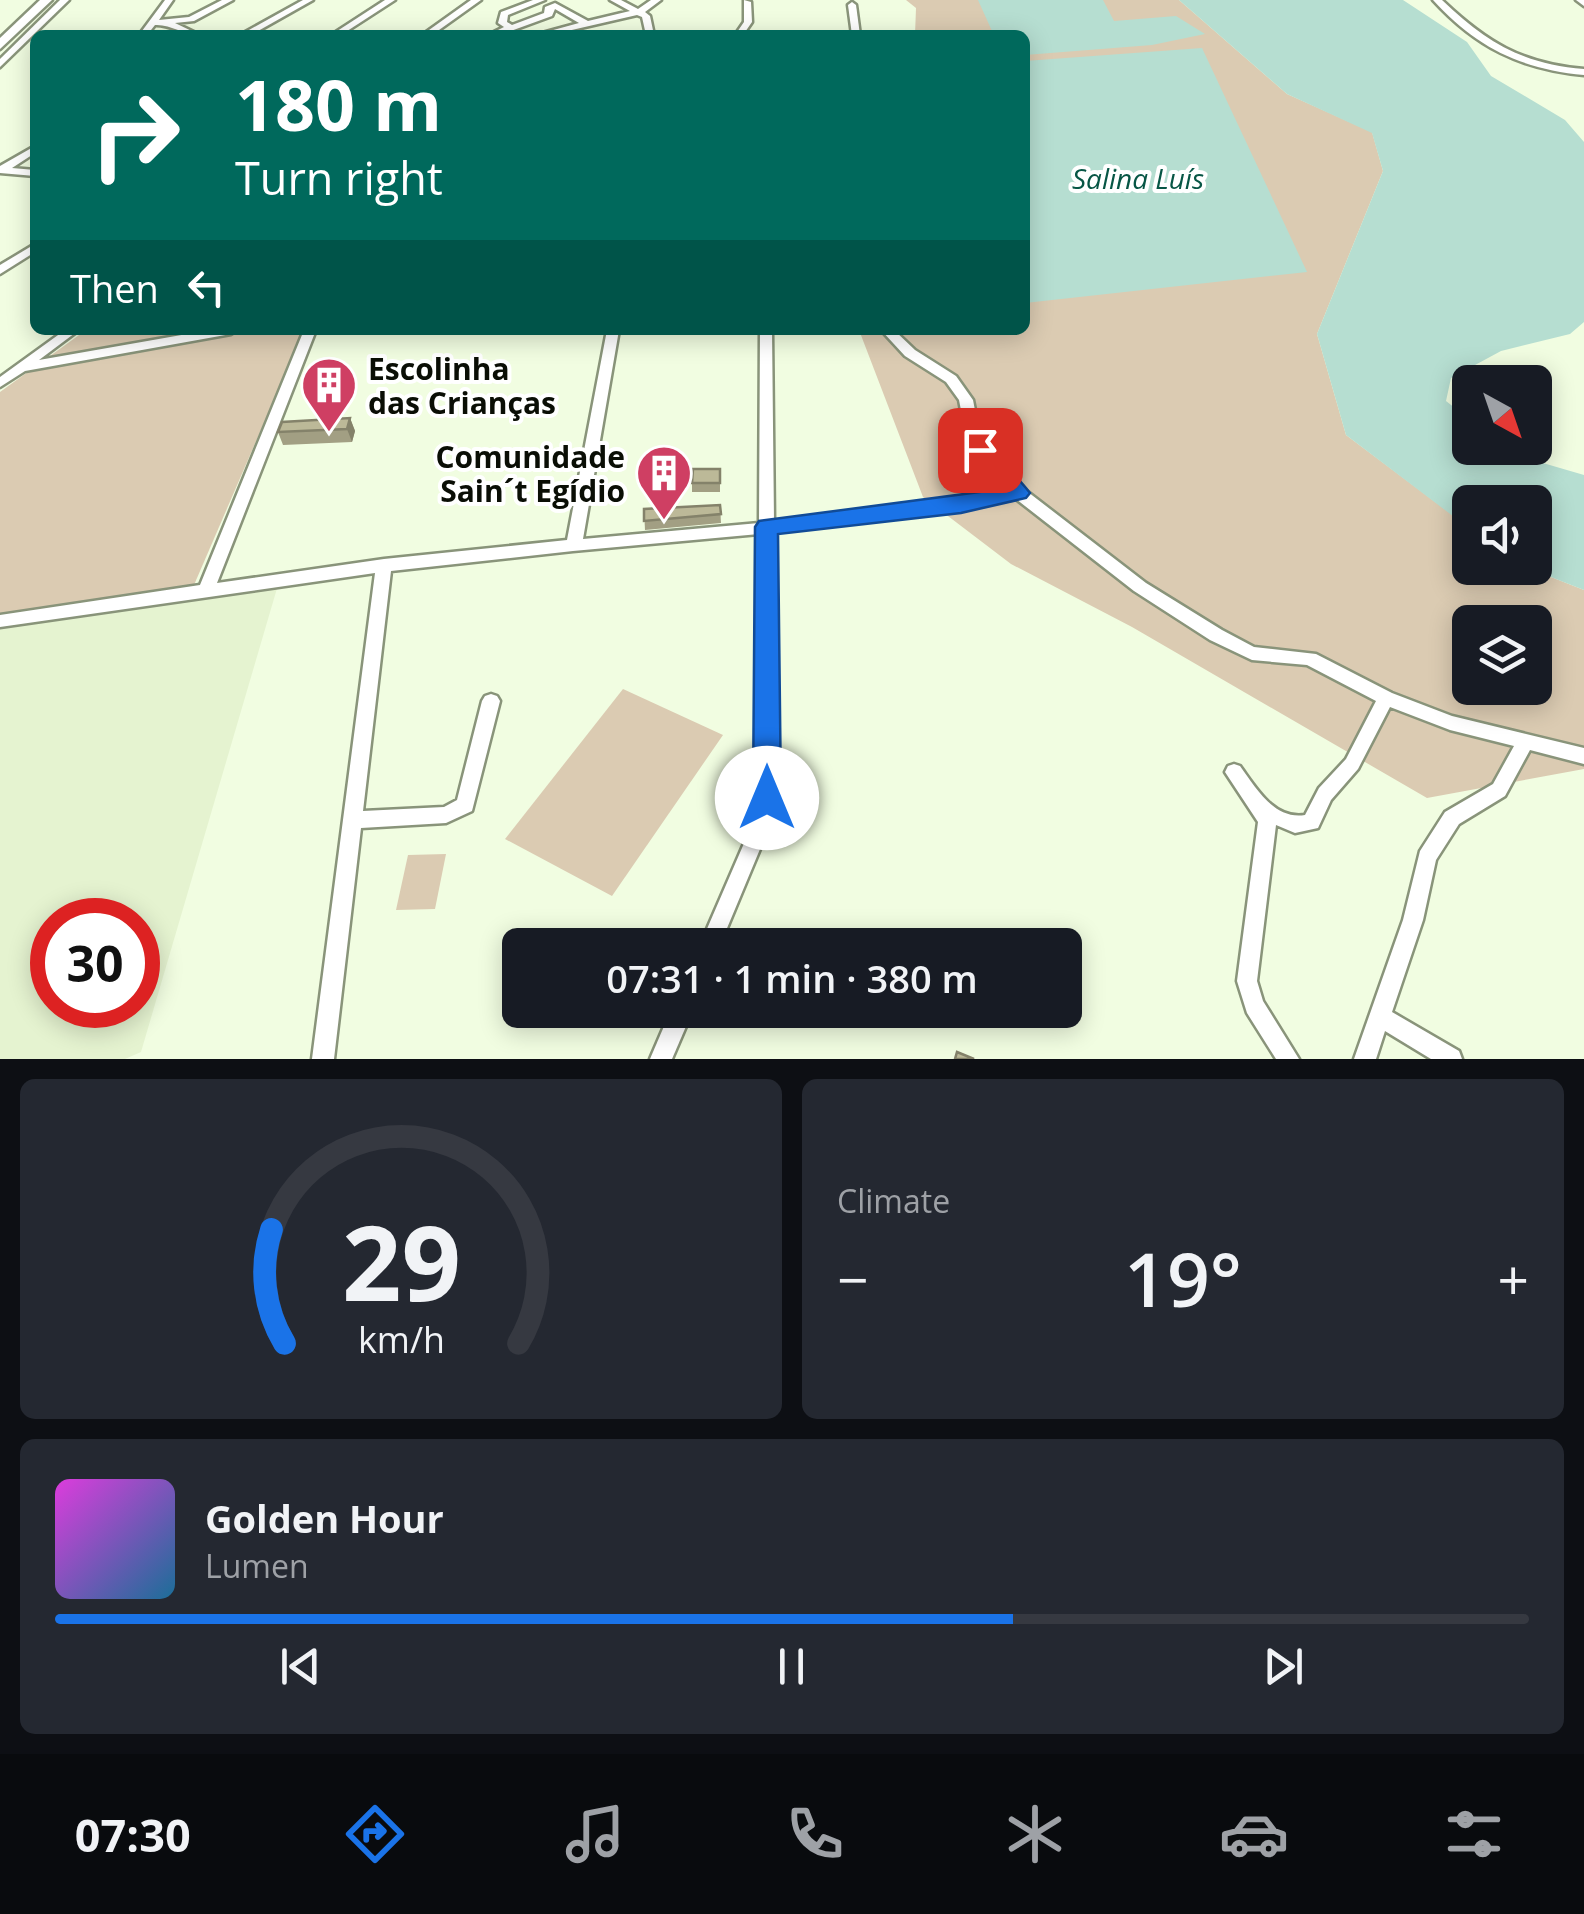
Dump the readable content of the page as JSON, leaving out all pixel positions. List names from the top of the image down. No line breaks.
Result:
{"water":["Salina Luís"],"places":{"building":["Escolinha das Crianças","Comunidade Sain´t Egídio"]},"north":"bottom right","page":{"turn":["180 m","Turn right"],"then":"Then","limit":"30","trip":"07:31 · 1 min · 380 m","tile":"Climate","heat":["−","19°","+"],"song":["Golden Hour","Lumen"],"tabs":"07:30","gauge":["29","km/h"]}}
